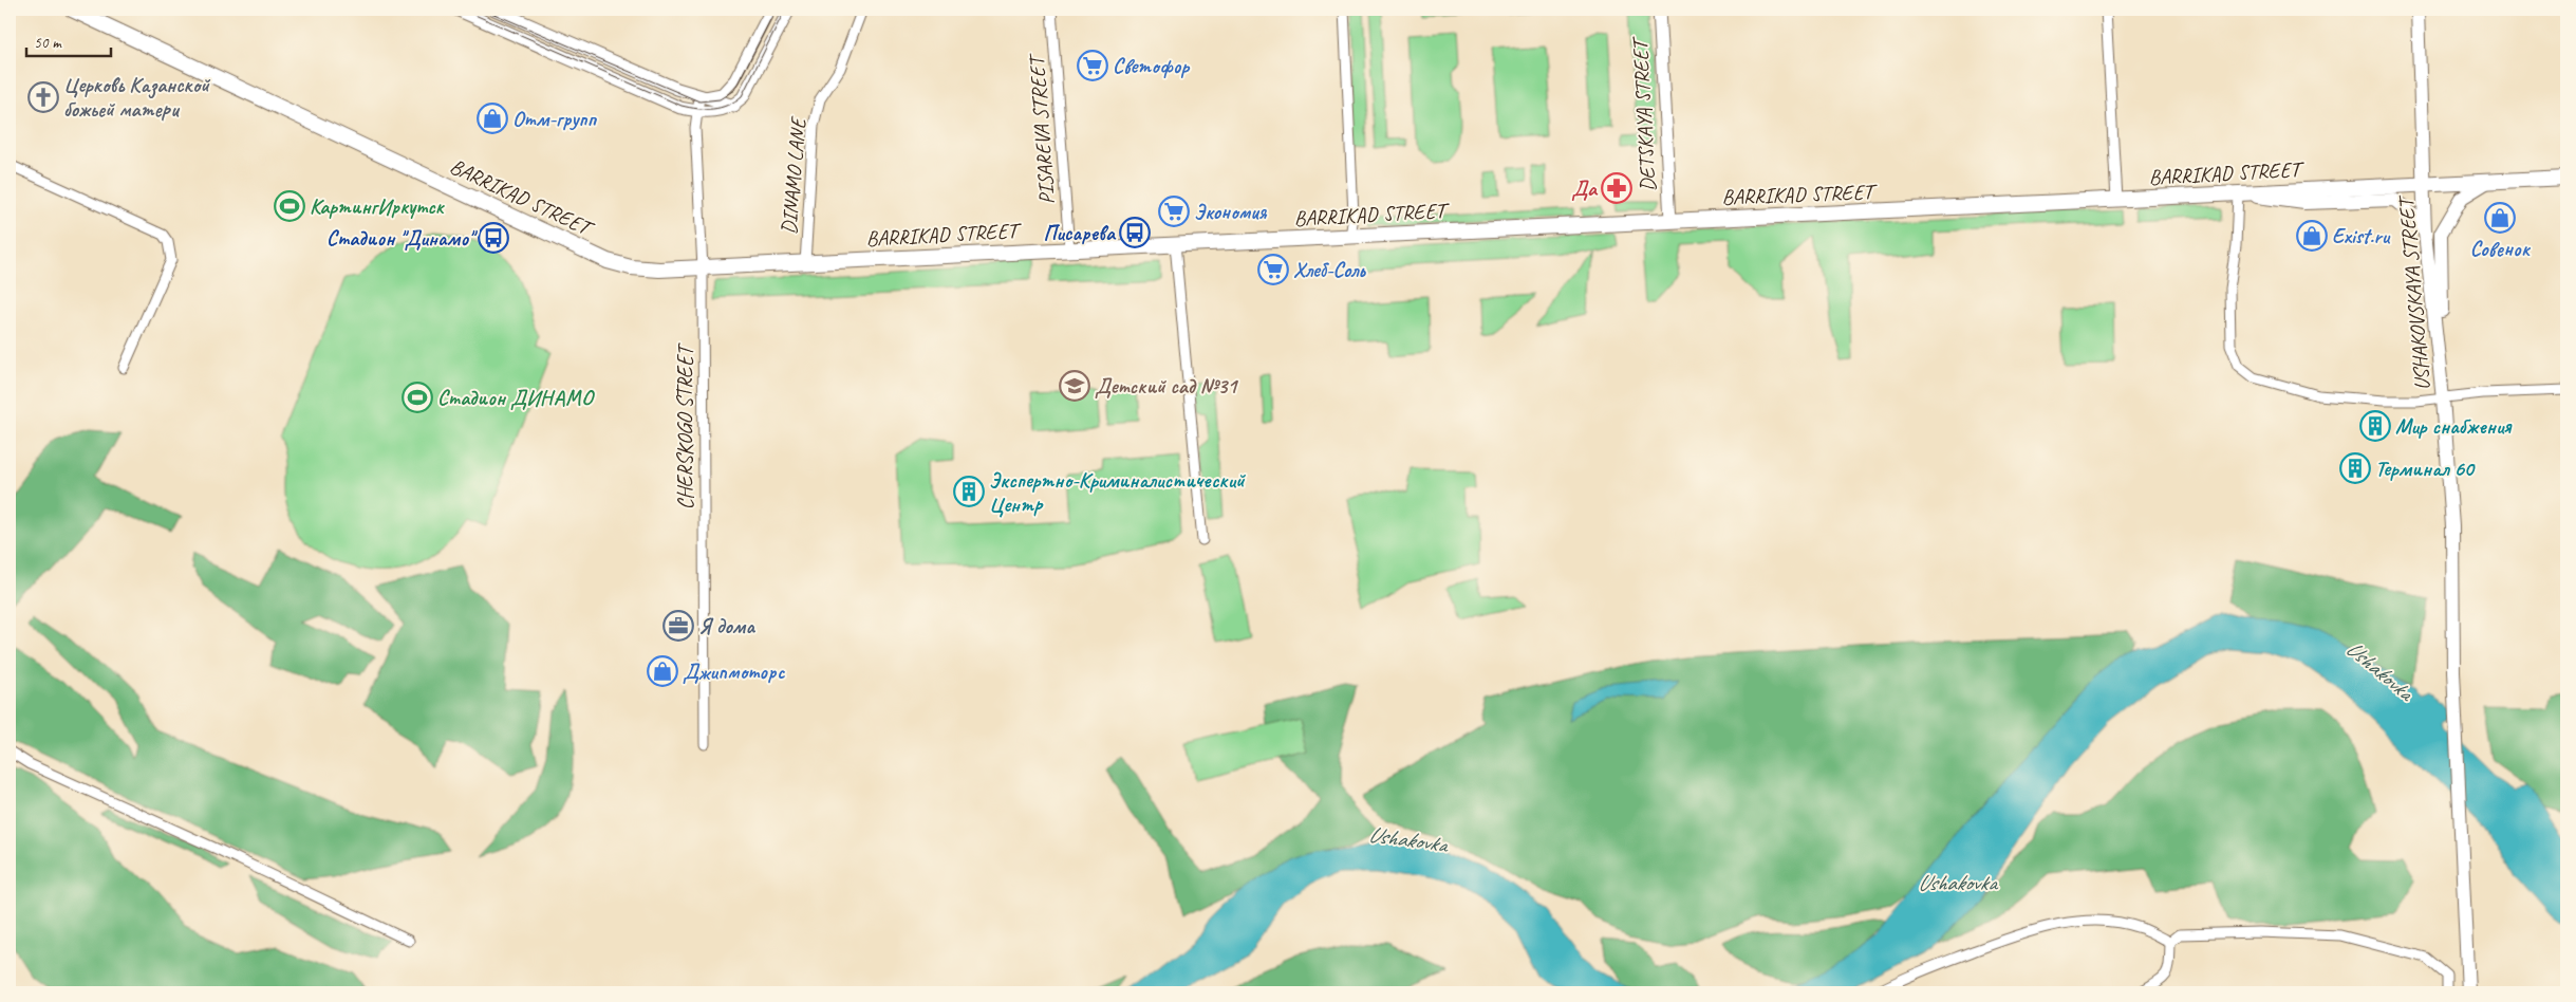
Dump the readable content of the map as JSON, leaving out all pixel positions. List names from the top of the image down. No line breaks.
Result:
{"streets":{"main road":["BARRIKAD STREET","USHAKOVSKAYA STREET"],"street":["DETSKAYA STREET","PISAREVA STREET","DINAMO LANE","CHERSKOGO STREET"]},"crossings":[["DETSKAYA STREET","BARRIKAD STREET"],["PISAREVA STREET","BARRIKAD STREET"],["BARRIKAD STREET","DINAMO LANE"],["BARRIKAD STREET","USHAKOVSKAYA STREET"],["BARRIKAD STREET","CHERSKOGO STREET"]],"water":["Ushakovka"],"places":{"supermarket":["Светофор","Экономия","Хлеб-Соль"],"church":["Церковь Казанской божьей матери"],"shop":["Отм-групп","Совенок","Exist.ru","Джипмоторс"],"pharmacy":["Да"],"sports":["КартингИркутск","Стадион ДИНАМО"],"bus stop":["Писарева","Стадион \"Динамо\""],"school or university":["Детский сад №31"],"building":["Мир снабжения","Терминал 60","Экспертно-Криминалистический Центр"],"office":["Я дома"]},"scale_bar":"50 m"}
